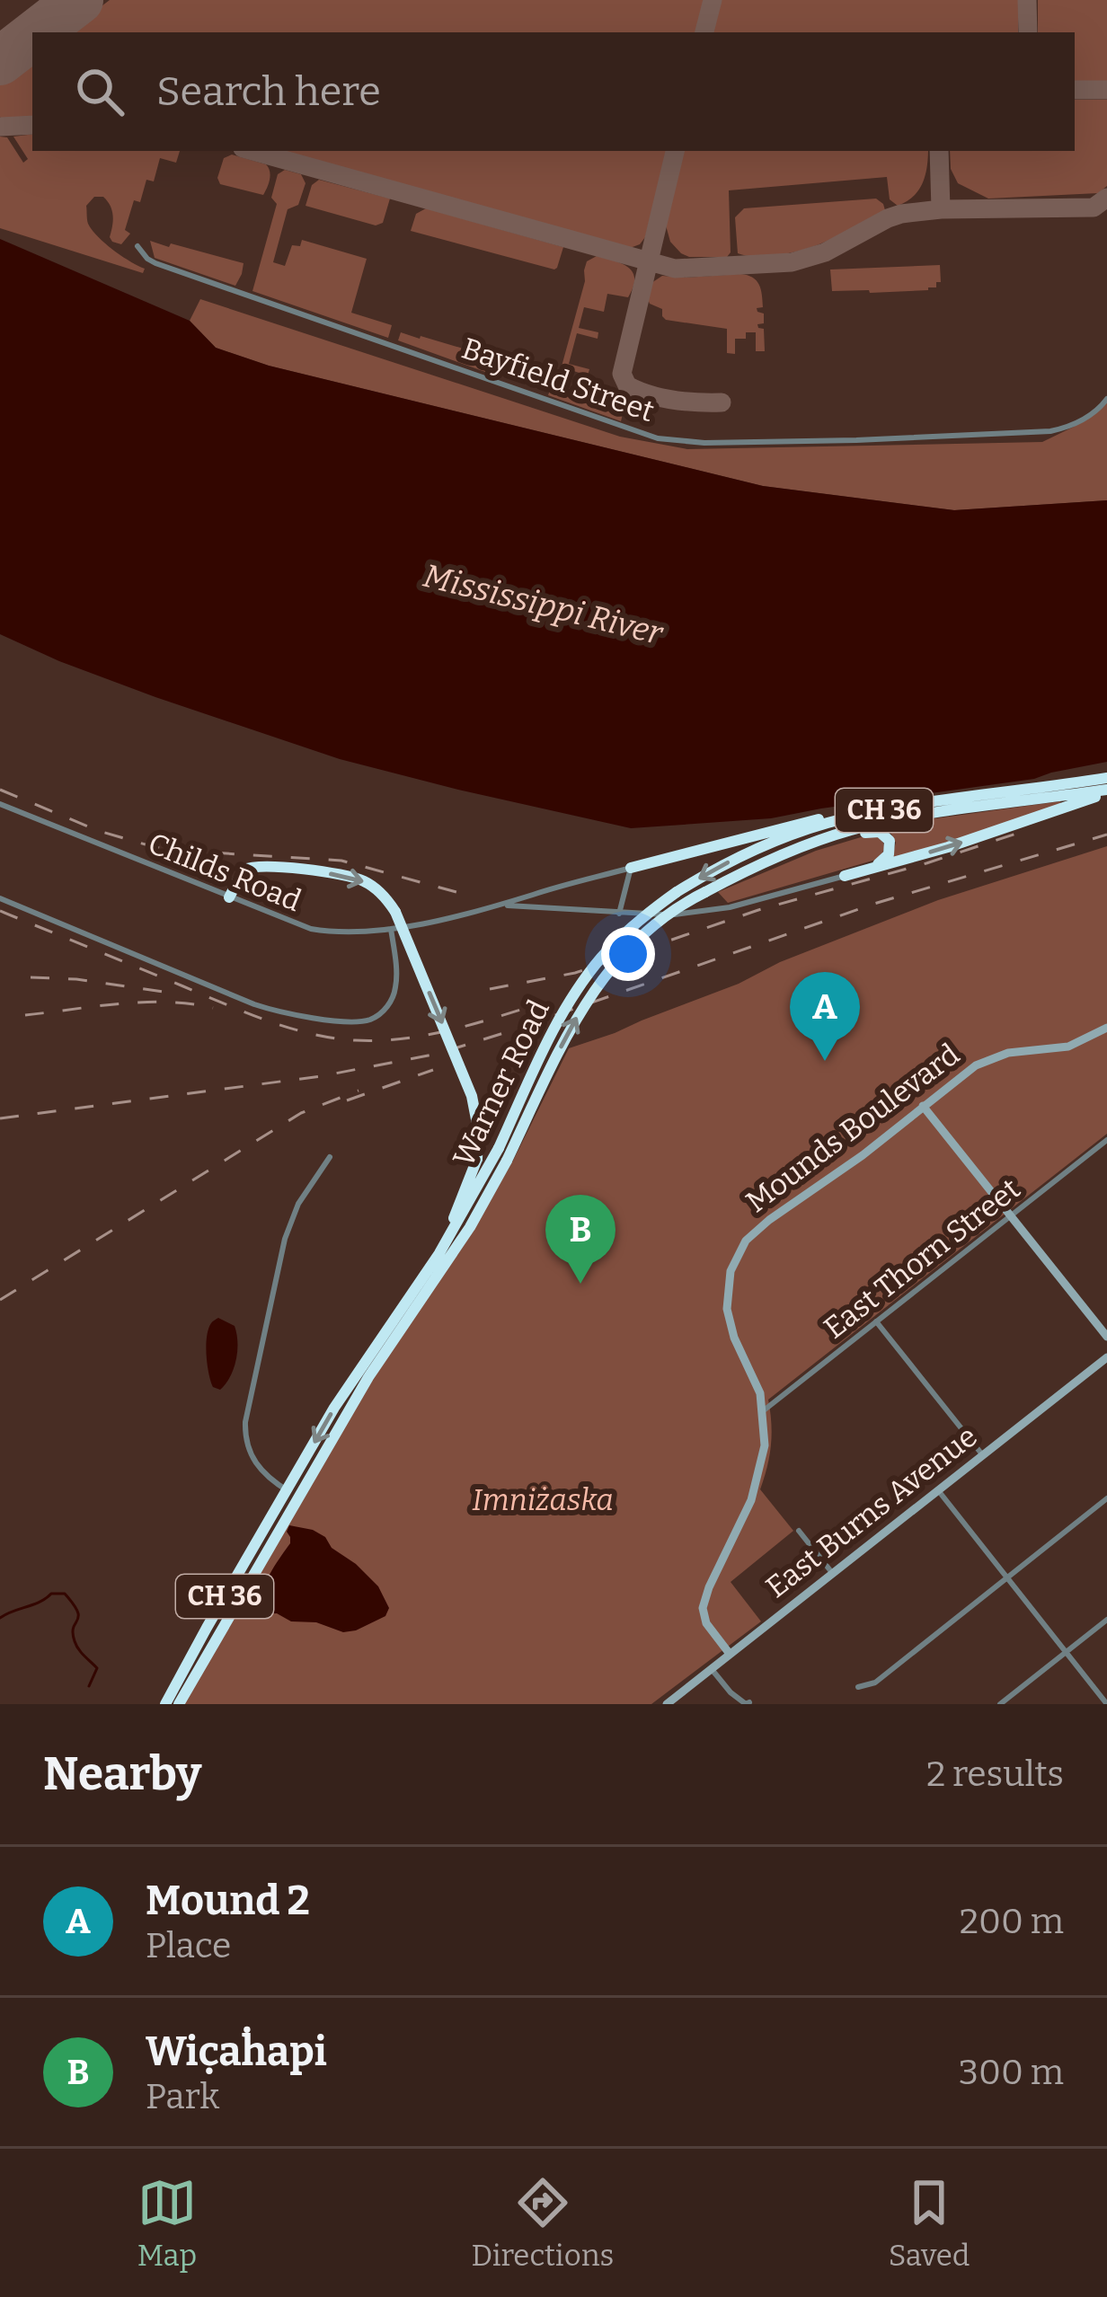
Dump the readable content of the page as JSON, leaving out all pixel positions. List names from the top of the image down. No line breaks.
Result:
{"streets":{"highway":["CH 36","Warner Road"],"street":["Bayfield Street","Childs Road","Mounds Boulevard","East Thorn Street","East Burns Avenue"]},"crossings":[["Mounds Boulevard","East Thorn Street"],["Mounds Boulevard","East Burns Avenue"]],"water":["Mississippi River"],"parks":["Imniżaska"],"page":{"search":"Search here","pins":["A","B"],"heading":["Nearby","2 results"],"list":[{"mark":"A","name":"Mound 2","note":"Place","value":"200 m"},{"mark":"B","name":"Wic̣aḣapi","note":"Park","value":"300 m"}],"nav":["Map","Directions","Saved"]}}
